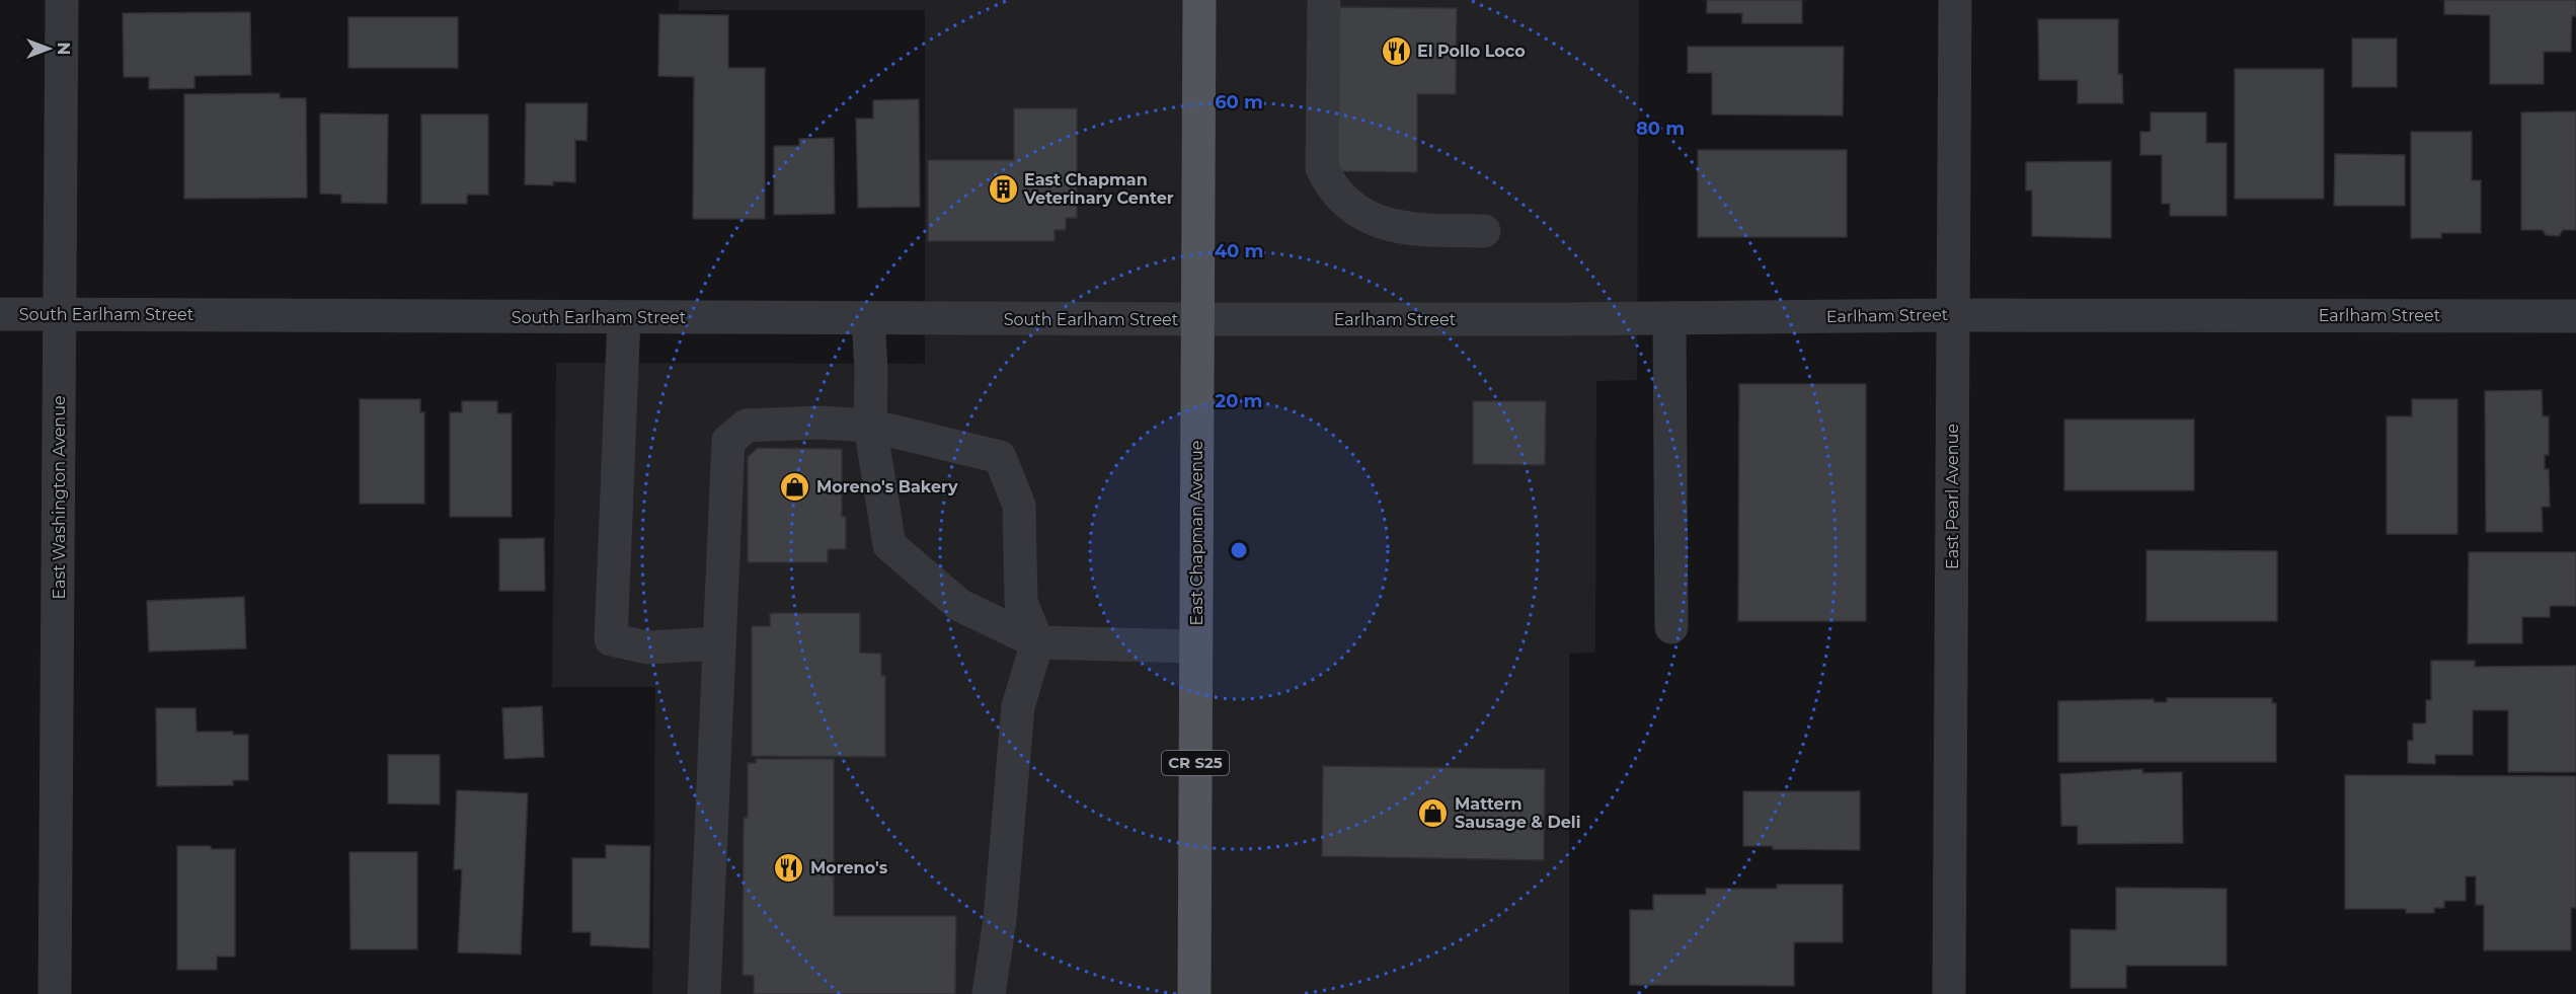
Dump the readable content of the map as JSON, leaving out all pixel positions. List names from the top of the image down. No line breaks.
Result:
{"streets":{"main road":["East Chapman Avenue","CR S25"],"street":["South Earlham Street","Earlham Street","East Pearl Avenue","East Washington Avenue"]},"crossings":[["South Earlham Street","Earlham Street"],["South Earlham Street","East Washington Avenue"],["South Earlham Street","East Chapman Avenue"],["Earlham Street","East Pearl Avenue"],["Earlham Street","East Chapman Avenue"]],"places":{"restaurant":["El Pollo Loco","Moreno's"],"building":["East Chapman Veterinary Center"],"shop":["Moreno's Bakery","Mattern Sausage & Deli"]},"north":"right","rings":["60 m","80 m","40 m","20 m"]}
